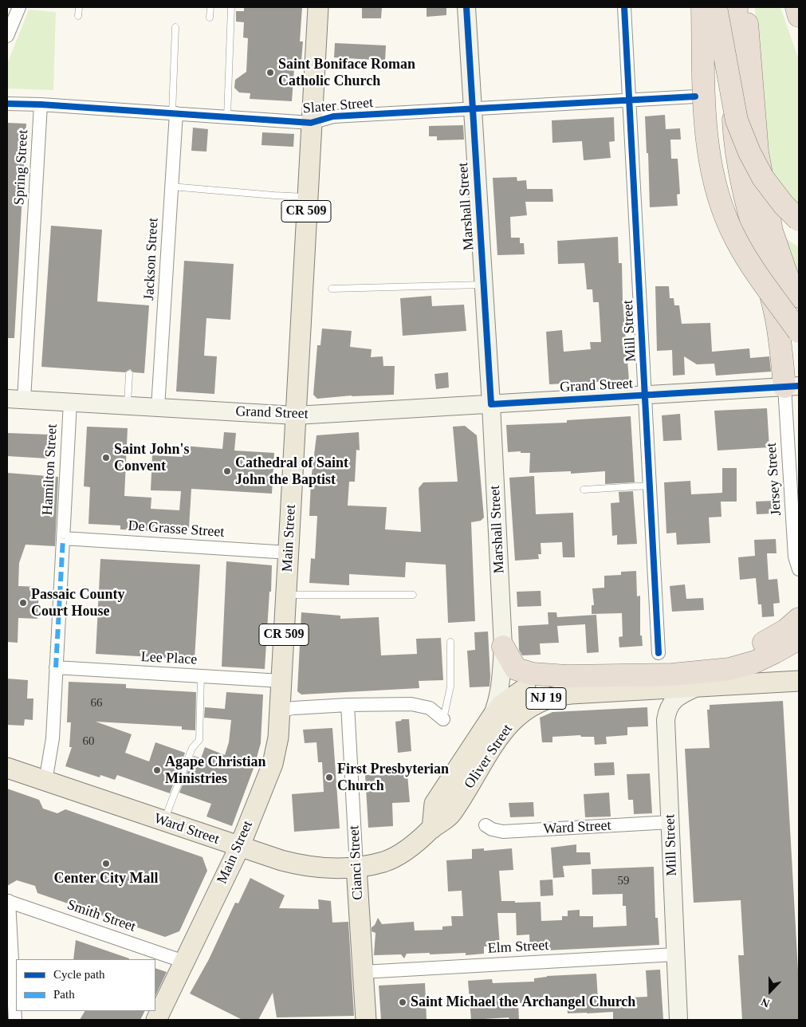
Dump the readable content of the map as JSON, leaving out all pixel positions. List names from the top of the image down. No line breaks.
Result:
{"streets":{"highway":["NJ 19"],"main road":["CR 509","Main Street","Oliver Street","Ward Street","Cianci Street"],"street":["Slater Street","Spring Street","Marshall Street","Jackson Street","Mill Street","Grand Street","Hamilton Street","Jersey Street","De Grasse Street","Lee Place","Smith Street","Elm Street"]},"crossings":[["Slater Street","Spring Street"],["Slater Street","Marshall Street"],["Slater Street","Jackson Street"],["Slater Street","Mill Street"],["Slater Street","Main Street"],["Spring Street","Grand Street"],["Marshall Street","Grand Street"],["Marshall Street","Oliver Street"],["Jackson Street","Grand Street"],["Mill Street","Grand Street"],["Mill Street","Oliver Street"],["Mill Street","Ward Street"],["Mill Street","Elm Street"],["Grand Street","Hamilton Street"],["Grand Street","Jersey Street"],["Grand Street","Main Street"],["Hamilton Street","De Grasse Street"],["Hamilton Street","Lee Place"],["De Grasse Street","Main Street"],["Main Street","Lee Place"],["Main Street","Ward Street"],["Main Street","Smith Street"],["NJ 19","Oliver Street"],["Oliver Street","Ward Street"],["Ward Street","Cianci Street"],["Cianci Street","Elm Street"]],"places":["Saint Boniface Roman Catholic Church","Saint John's Convent","Cathedral of Saint John the Baptist","Passaic County Court House","Agape Christian Ministries","First Presbyterian Church","Center City Mall","Saint Michael the Archangel Church"],"house_numbers":["66","60","59"],"legend":["Cycle path","Path"],"north":"bottom"}
